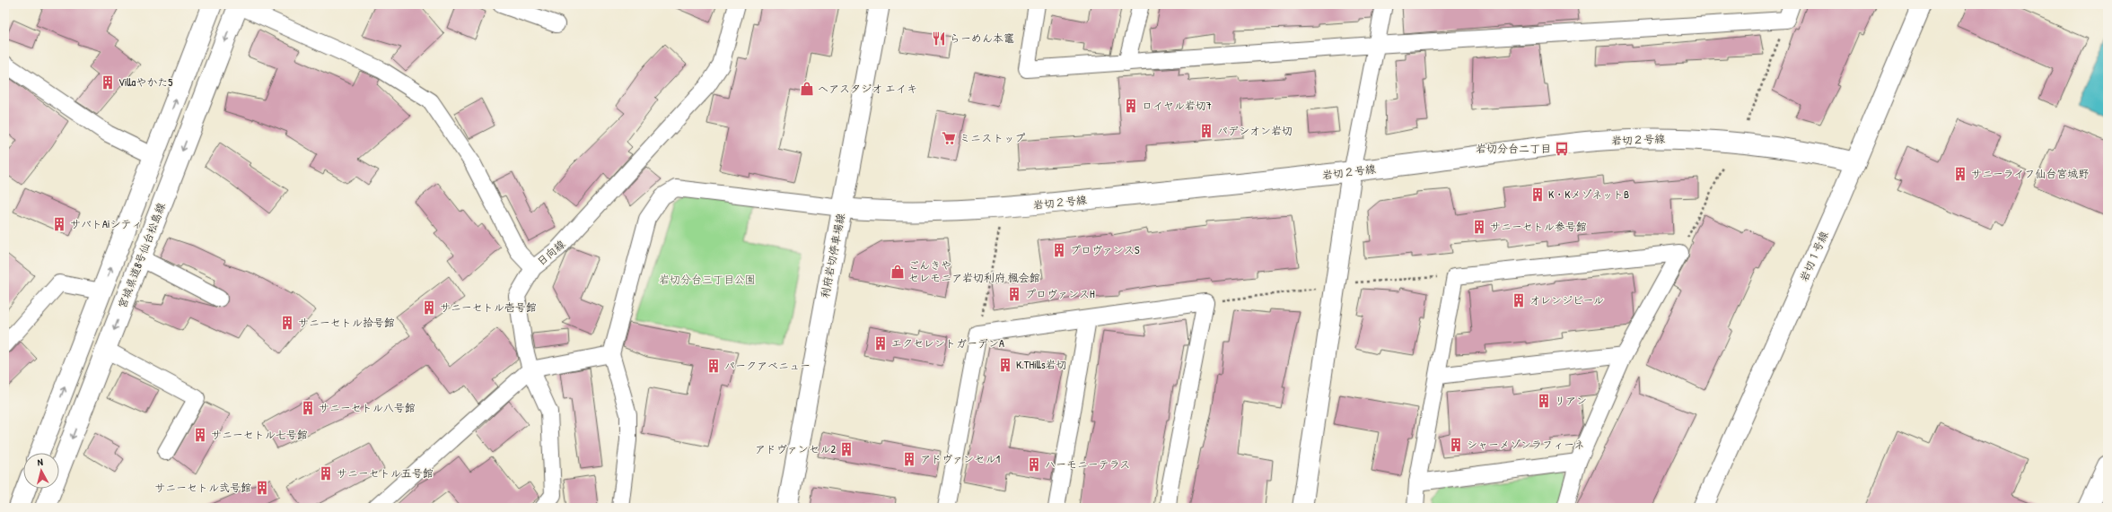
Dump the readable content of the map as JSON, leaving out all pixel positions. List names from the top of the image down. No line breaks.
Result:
{"streets":{"street":["岩切２号線","日向線","宮城県道8号仙台松島線","利府岩切停車場線","岩切１号線"]},"crossings":[["岩切２号線","利府岩切停車場線"],["岩切２号線","岩切１号線"]],"parks":["岩切分台三丁目公園"],"places":{"restaurant":["らーめん本竈"],"building":["Villaやかた5","ロイヤル岩切7","パデシオン岩切","サニーライフ仙台宮城野","K・KメゾネットB","サバトAiシティ","サニーセトル参号館","プロヴァンスS","プロヴァンスH","オレンジピール","サニーセトル壱号館","サニーセトル拾号館","エクセレントガーデンA","K.THills岩切","パークアベニュー","リアン","サニーセトル八号館","サニーセトル七号館","シャーメゾンラフィーネ","アドヴァンセル2","アドヴァンセル1","ハーモニーテラス","サニーセトル五号館","サニーセトル弐号館"],"shop":["ヘアスタジオ エイキ","ごんきや セレモニア岩切利府 楓会館"],"supermarket":["ミニストップ"],"bus stop":["岩切分台二丁目"]},"north":"top"}
